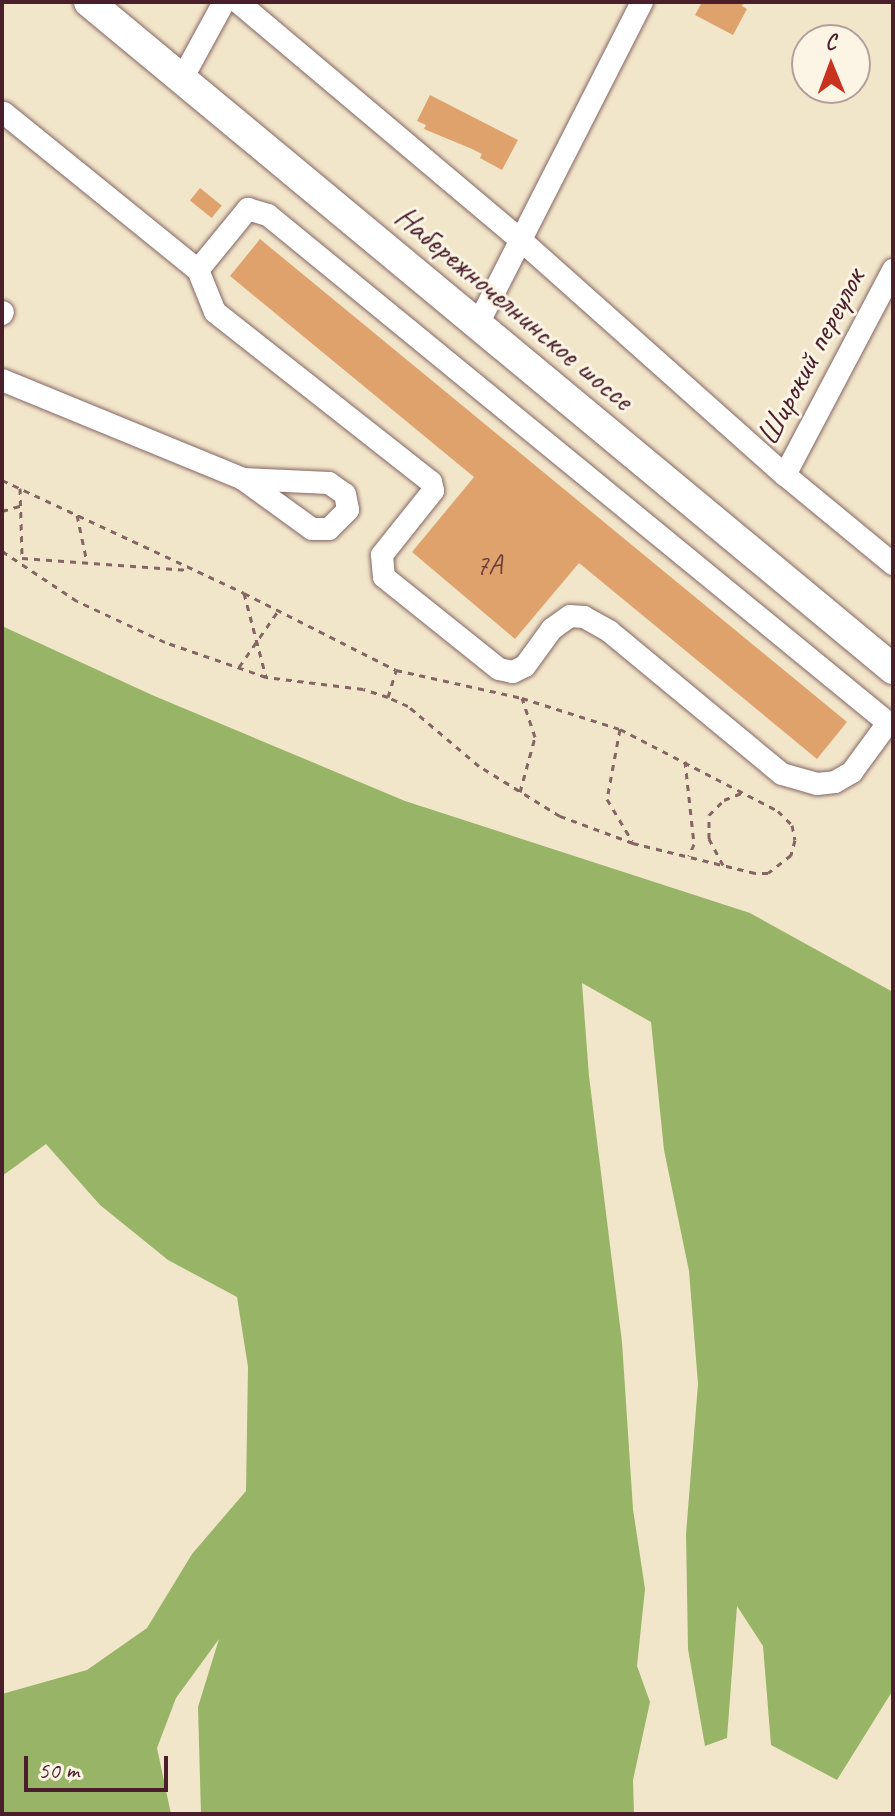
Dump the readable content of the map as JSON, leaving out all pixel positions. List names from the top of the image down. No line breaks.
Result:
{"streets":{"main road":["Набережночелнинское шоссе"],"street":["Широкий переулок"]},"house_numbers":["7А"],"scale_bar":"50 m","north":"top"}
